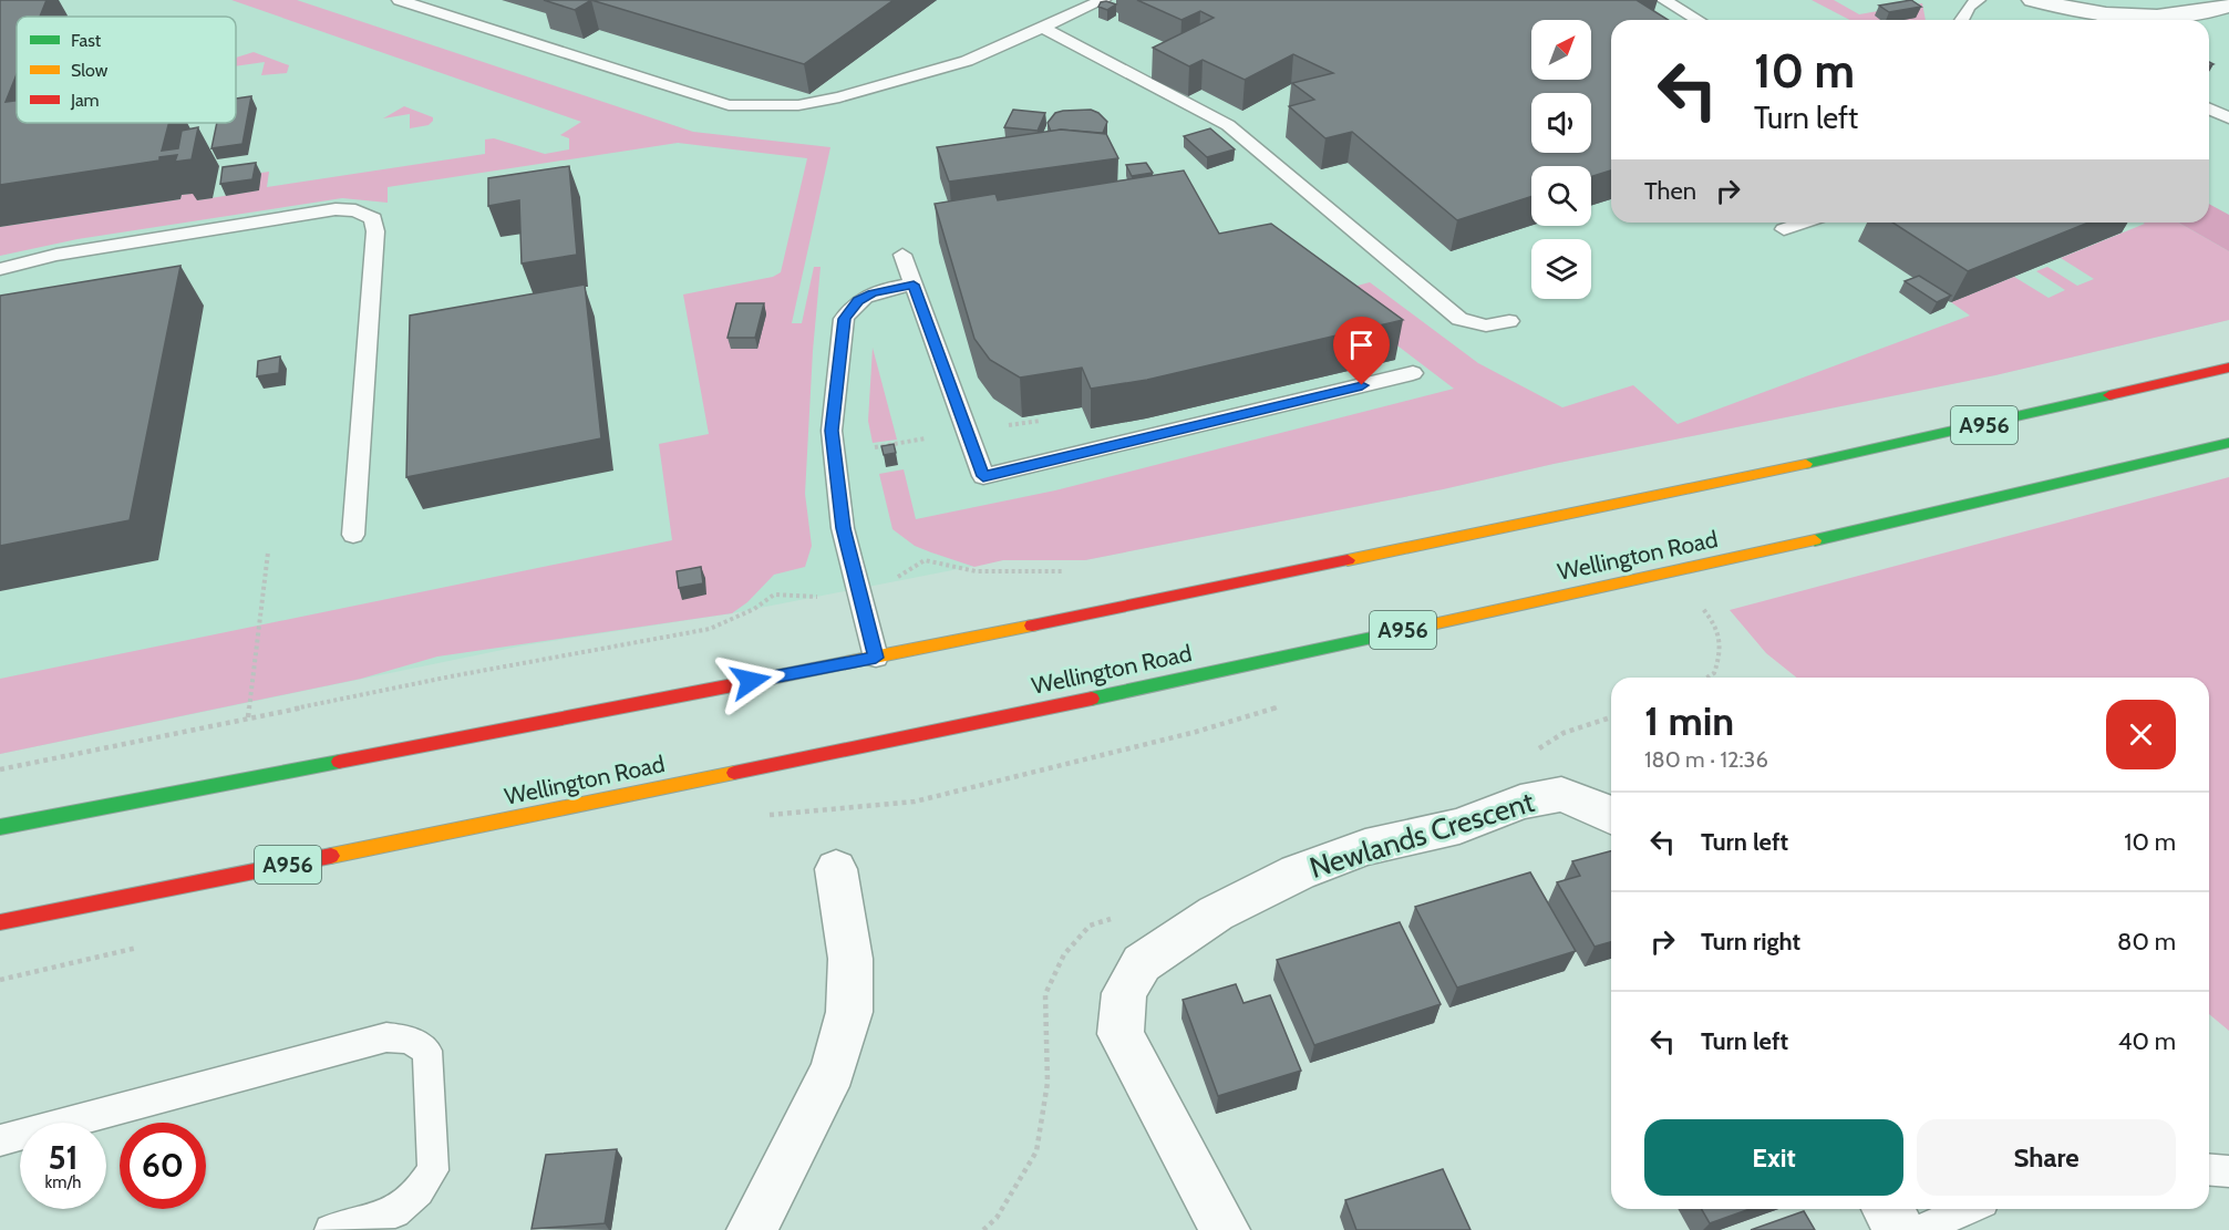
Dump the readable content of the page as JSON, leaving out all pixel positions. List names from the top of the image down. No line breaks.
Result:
{"streets":{"main road":["A956","Wellington Road"],"street":["Newlands Crescent"]},"legend":["Fast","Slow","Jam"],"north":"top right","page":{"turn":["10 m","Turn left"],"then":"Then","heading":["1 min","180 m · 12:36"],"list":[{"name":"Turn left","value":"10 m"},{"name":"Turn right","value":"80 m"},{"name":"Turn left","value":"40 m"}],"buttons":["Exit","Share"],"speed":"51 km/h","limit":"60"}}
